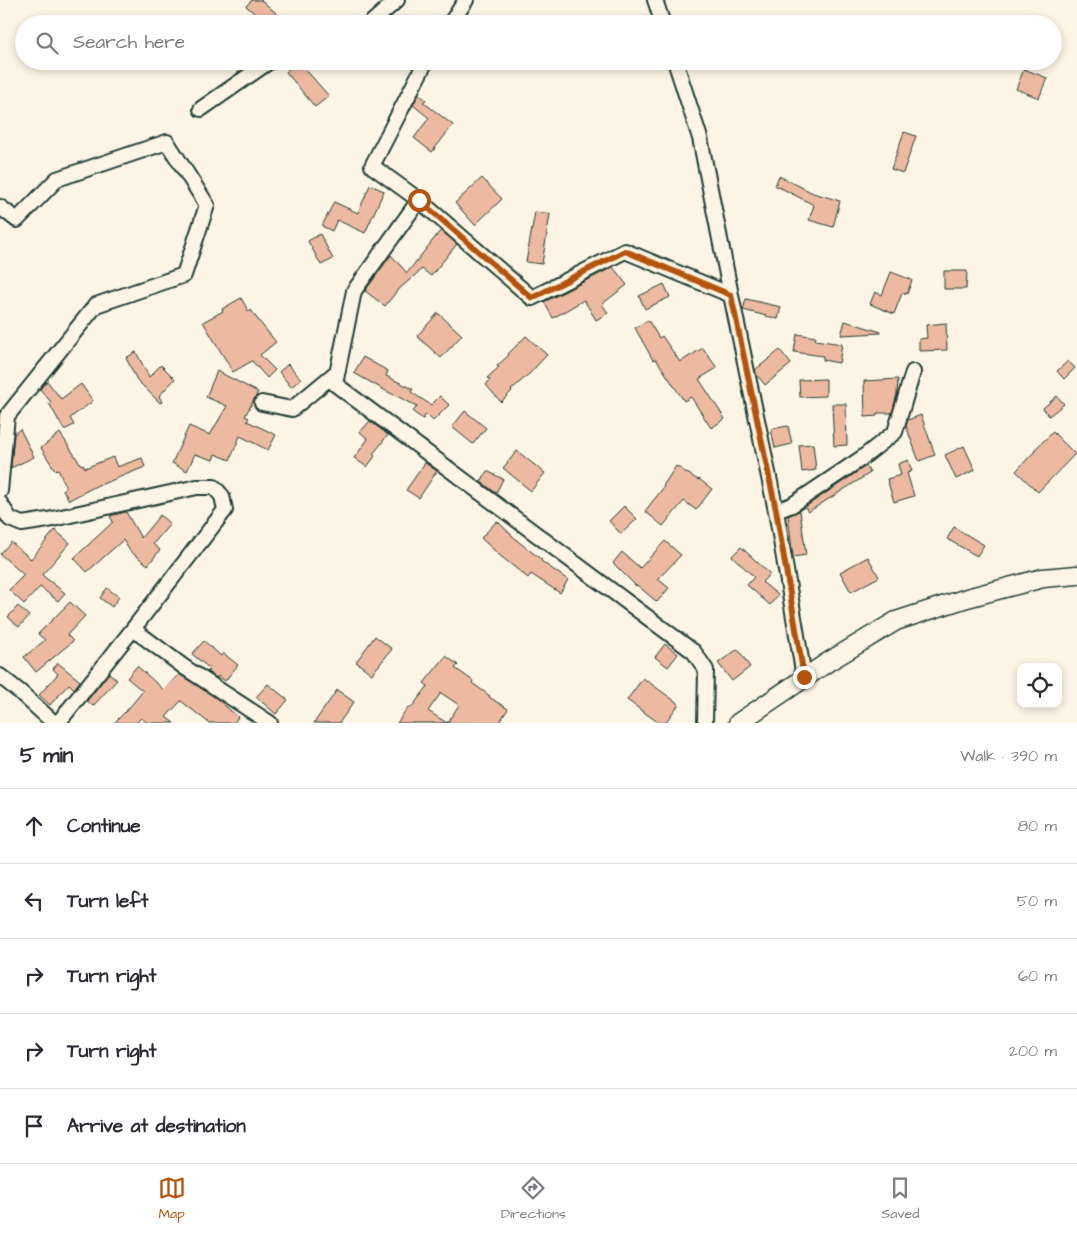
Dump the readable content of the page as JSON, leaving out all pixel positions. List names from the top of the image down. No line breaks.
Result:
{"page":{"search":"Search here","heading":["5 min","Walk · 390 m"],"list":[["Continue","80 m"],["Turn left","50 m"],["Turn right","60 m"],["Turn right","200 m"],"Arrive at destination"],"nav":["Map","Directions","Saved"]}}
